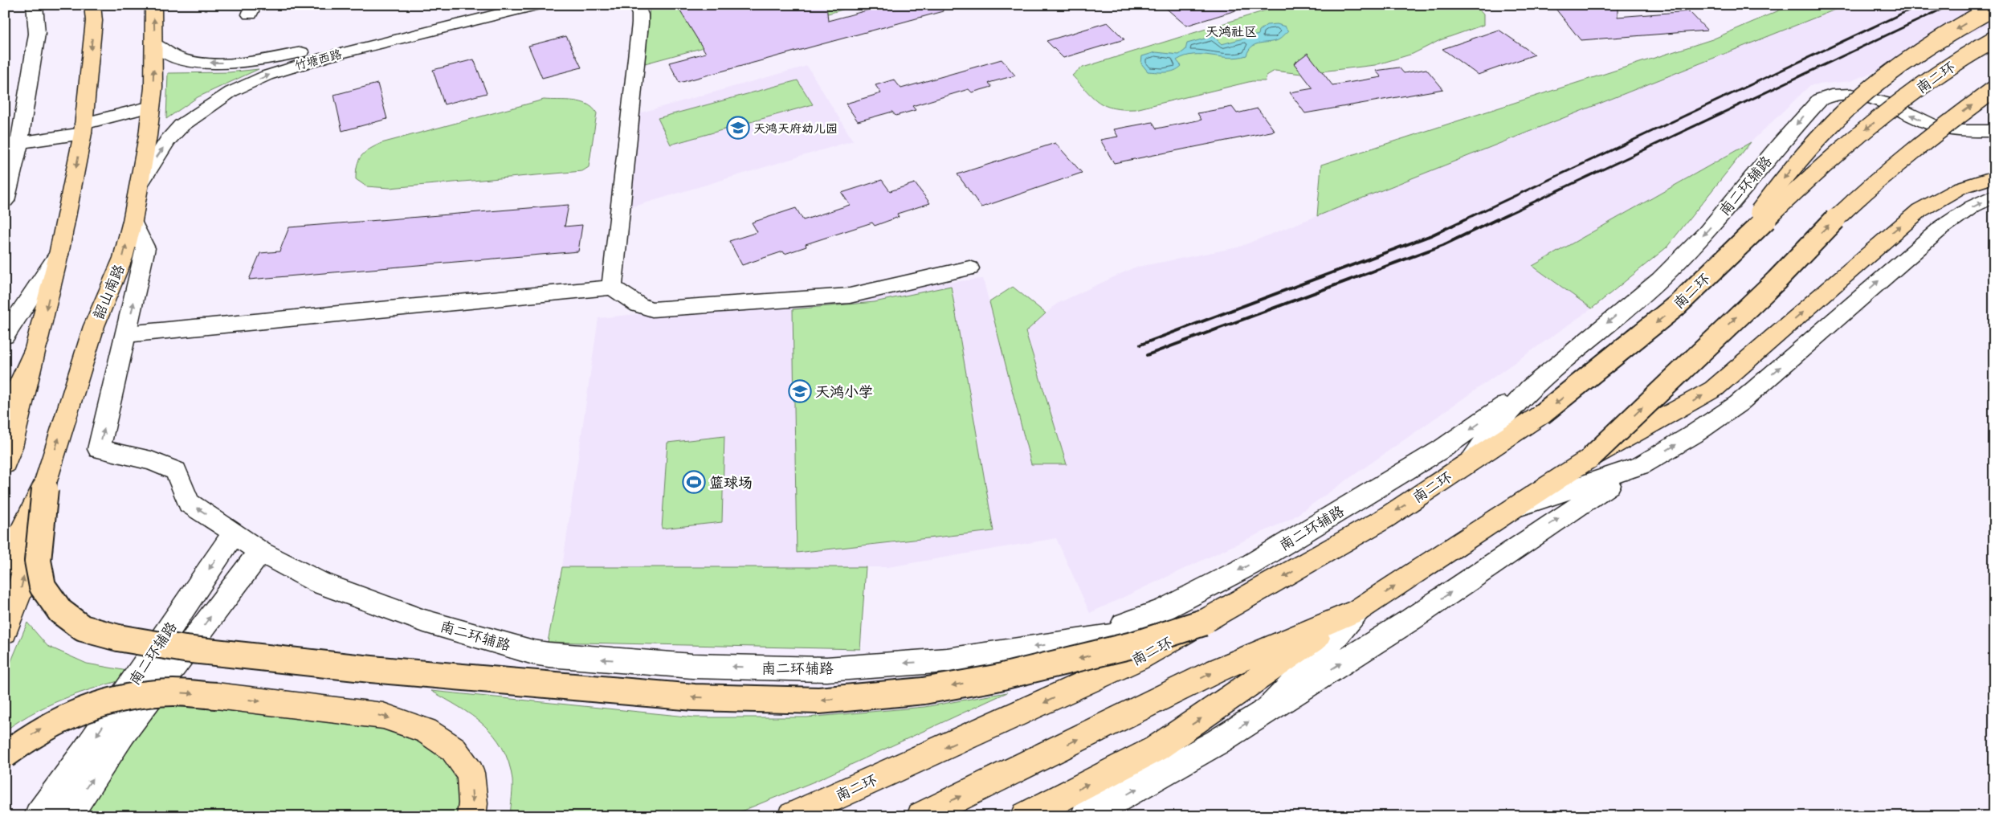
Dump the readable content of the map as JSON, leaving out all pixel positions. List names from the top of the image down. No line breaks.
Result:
{"streets":{"main road":["南二环","韶山南路"],"street":["竹塘西路","南二环辅路"]},"crossings":[["竹塘西路","韶山南路"],["南二环","南二环辅路"]],"districts":["天鸿社区"],"places":{"school or university":["天鸿天府幼儿园","天鸿小学"],"sports":["篮球场"]}}
